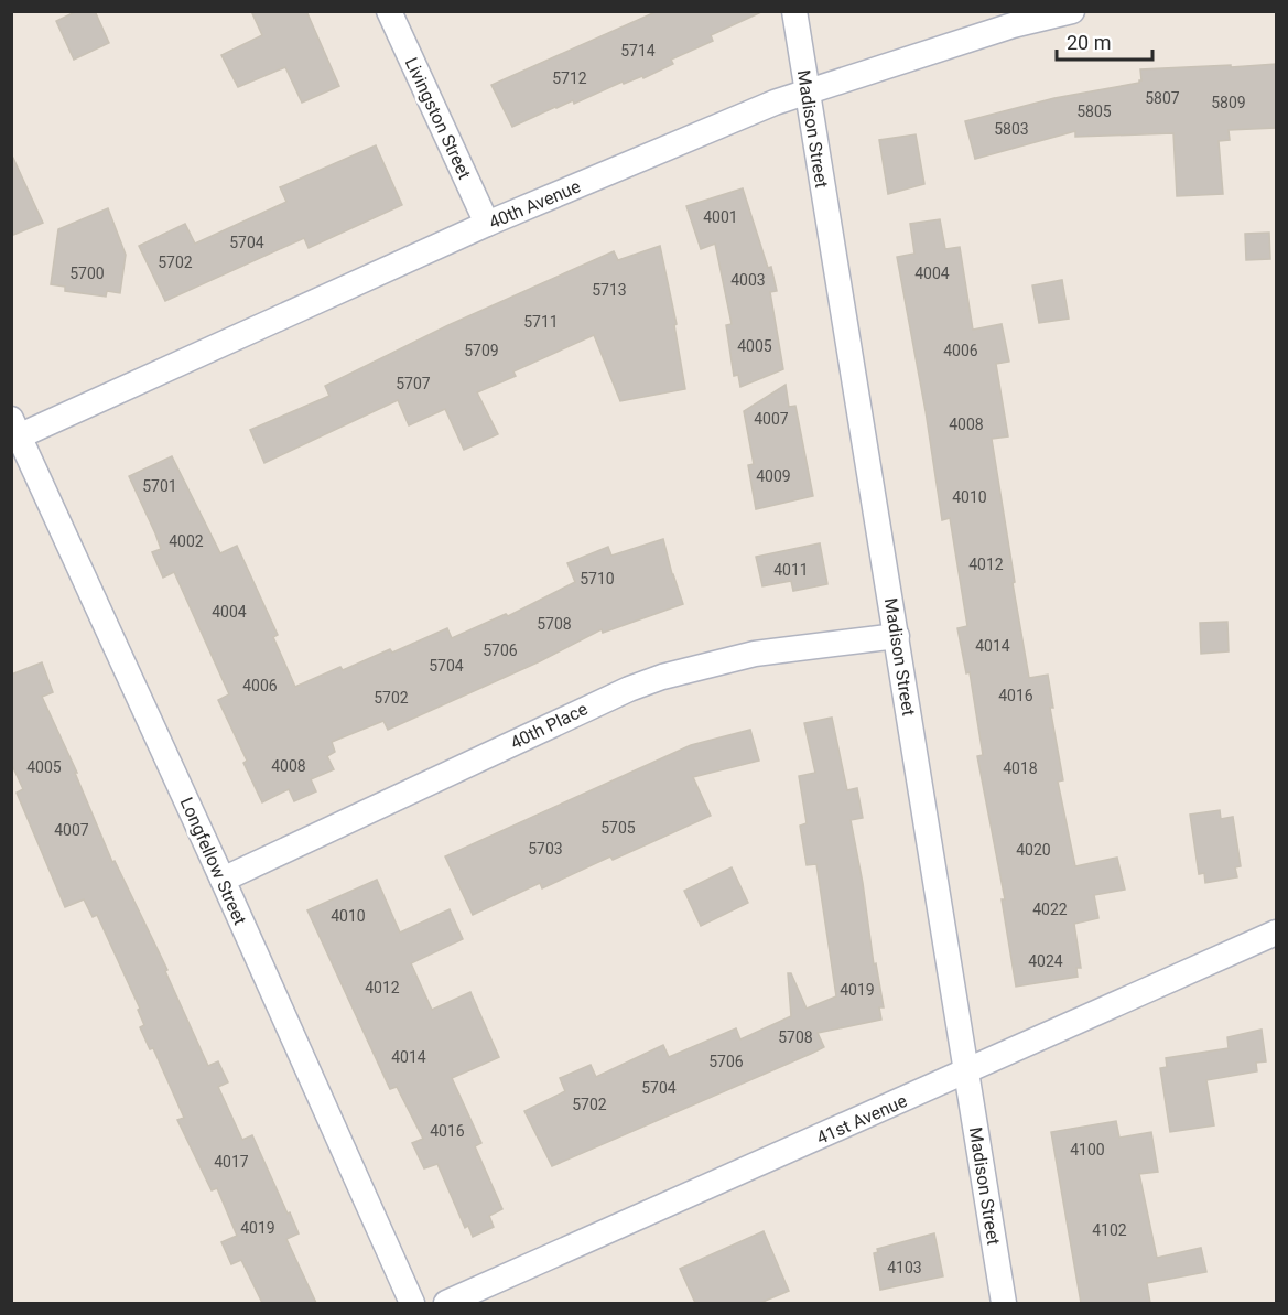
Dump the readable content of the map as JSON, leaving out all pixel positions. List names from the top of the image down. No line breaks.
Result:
{"streets":{"street":["Livingston Street","Madison Street","40th Avenue","40th Place","Longfellow Street","41st Avenue"]},"crossings":[["Livingston Street","40th Avenue"],["Madison Street","40th Avenue"],["Madison Street","40th Place"],["Madison Street","41st Avenue"],["40th Avenue","Longfellow Street"],["40th Place","Longfellow Street"]],"house_numbers":["5714","5712","5807","5809","5805","5803","4001","5704","5702","5700","4004","4003","5713","5711","4005","5709","4006","5707","4007","4008","4009","5701","4010","4002","4012","4011","5710","4004","5708","4014","5706","5704","4006","4016","5702","4008","4005","4018","5705","4007","5703","4020","4022","4010","4024","4012","4019","5708","4014","5706","5704","5702","4016","4100","4017","4019","4102","4103"],"scale_bar":"20 m"}
